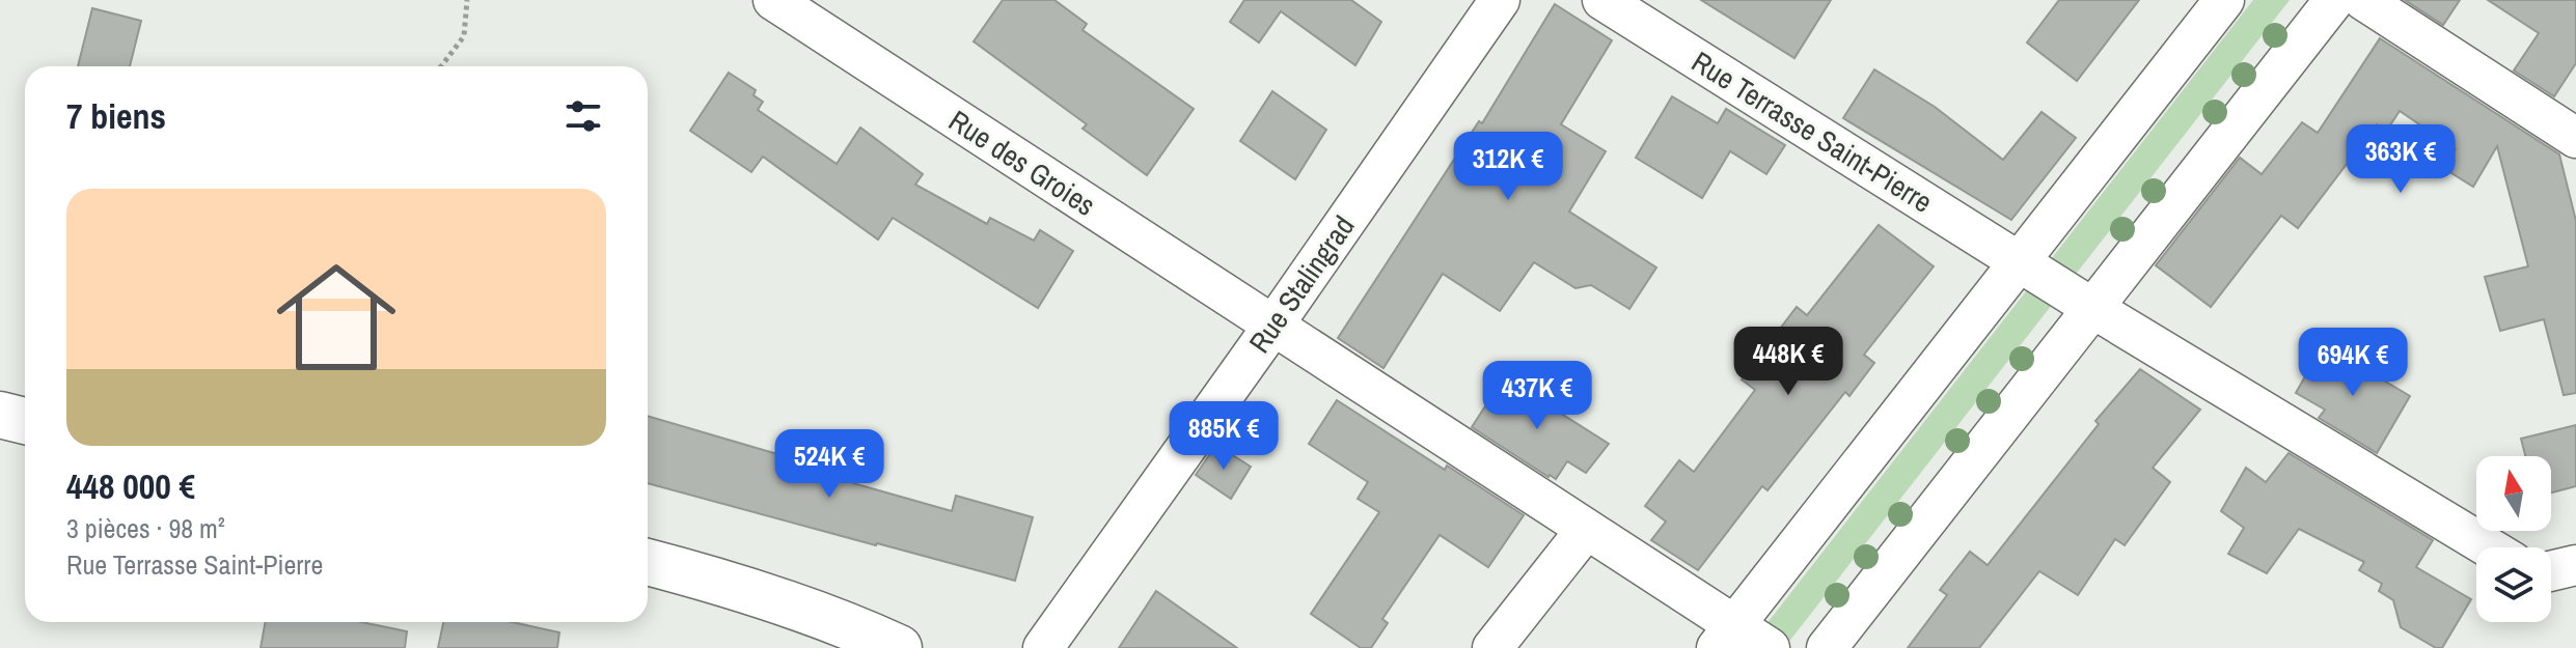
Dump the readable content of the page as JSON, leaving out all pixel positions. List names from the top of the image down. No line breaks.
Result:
{"streets":{"street":["Rue Terrasse Saint-Pierre","Rue des Groies","Rue Stalingrad"]},"crossings":[["Rue des Groies","Rue Stalingrad"]],"north":"top","page":{"heading":"7 biens","price":["363K €","312K €","448K €","694K €","437K €","885K €","524K €"],"list":[{"name":"448 000 €","note":"3 pièces · 98 m² · Rue Terrasse Saint-Pierre"}]}}
